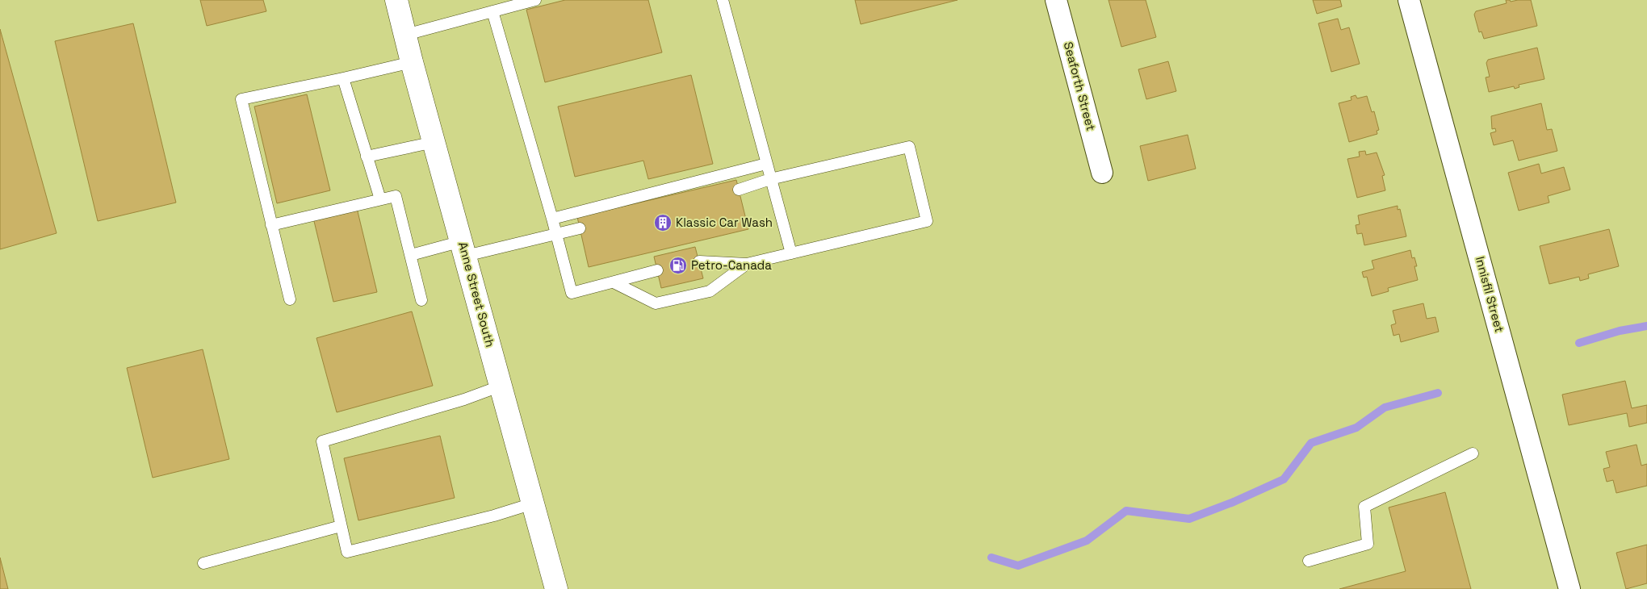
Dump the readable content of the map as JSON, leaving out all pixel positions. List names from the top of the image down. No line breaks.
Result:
{"streets":{"street":["Seaforth Street","Anne Street South","Innisfil Street"]},"places":{"building":["Klassic Car Wash"],"fuel station":["Petro-Canada"]}}
